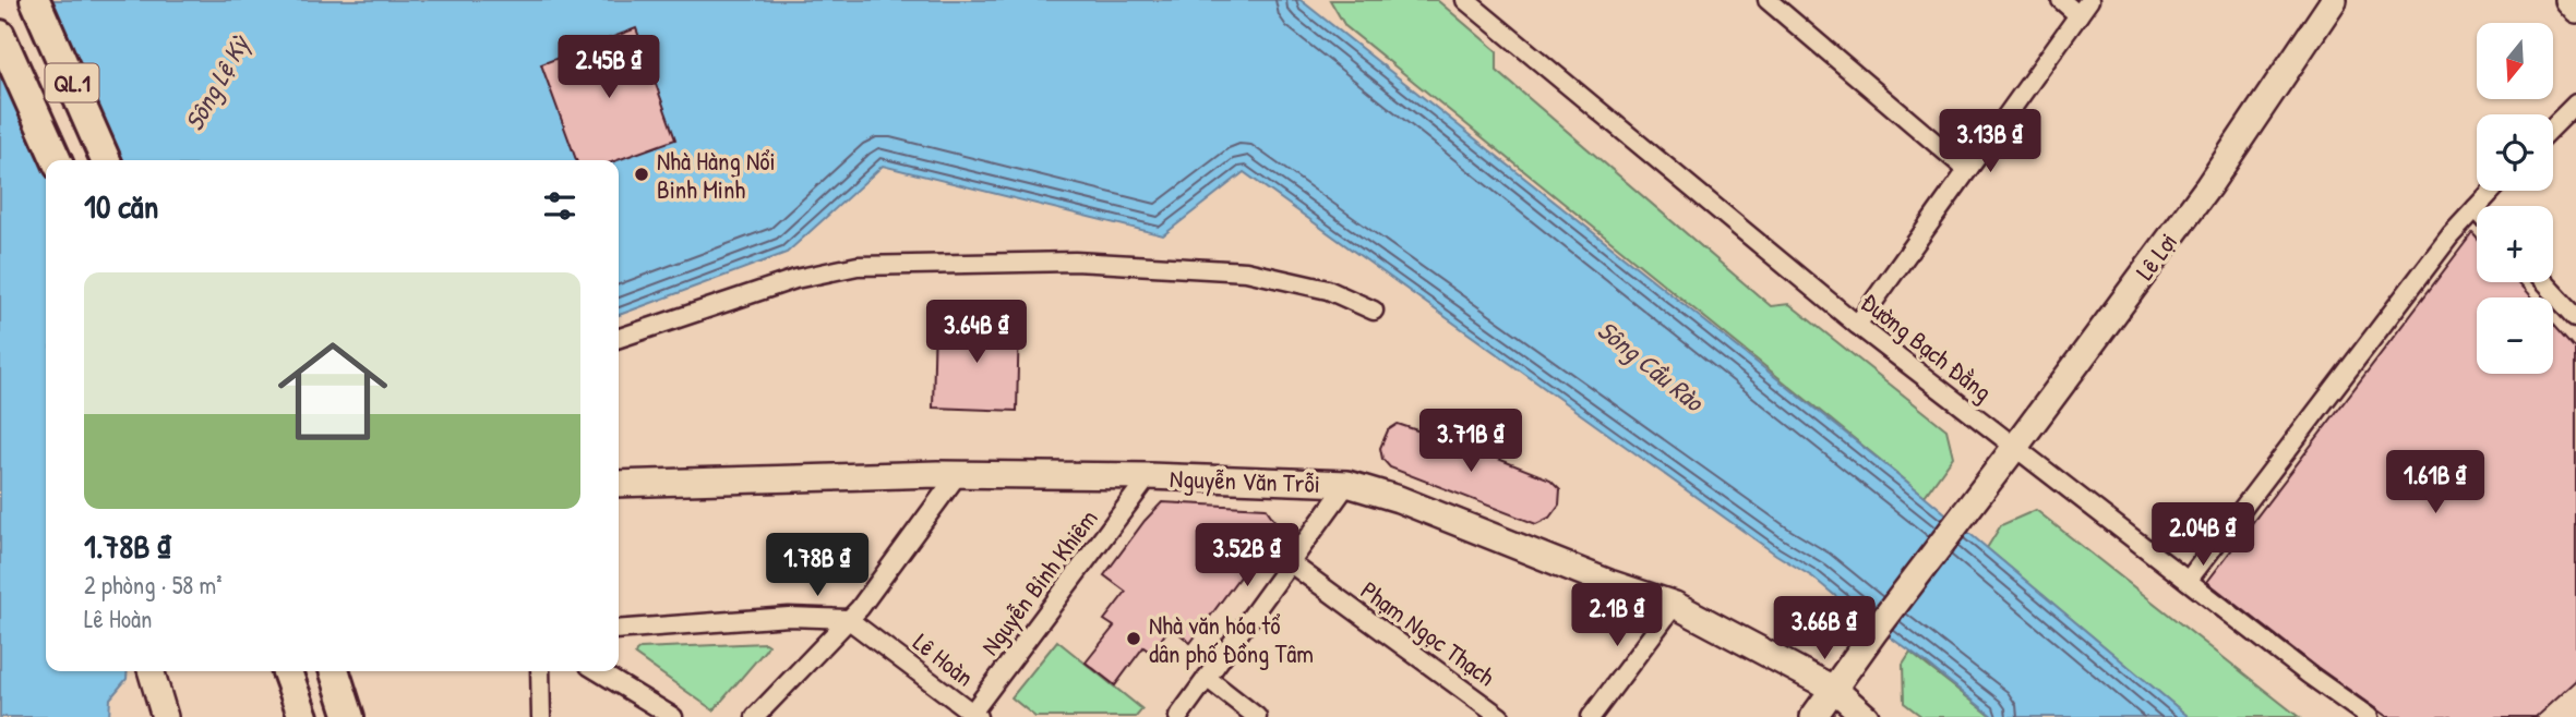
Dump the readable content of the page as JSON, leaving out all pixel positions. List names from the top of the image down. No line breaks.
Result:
{"streets":{"main road":["QL.1"],"street":["Lê Lợi","Đường Bạch Đằng","Nguyễn Văn Trỗi","Nguyễn Bỉnh Khiêm","Phạm Ngọc Thạch","Lê Hoàn"]},"crossings":[["Lê Lợi","Đường Bạch Đằng"],["Lê Lợi","Nguyễn Văn Trỗi"],["Nguyễn Văn Trỗi","Nguyễn Bỉnh Khiêm"],["Nguyễn Bỉnh Khiêm","Lê Hoàn"]],"water":["Sông Lệ Kỳ","Sông Cầu Rào"],"places":["Nhà Hàng Nổi Binh Minh","Nhà văn hóa tổ dân phố Đồng Tâm"],"north":"bottom","page":{"map_buttons":["+","−"],"price":["2.45B ₫","3.13B ₫","3.64B ₫","3.71B ₫","1.61B ₫","2.04B ₫","3.52B ₫","1.78B ₫","2.1B ₫","3.66B ₫"],"heading":"10 căn","list":[{"name":"1.78B ₫","note":"2 phòng · 58 m² · Lê Hoàn"}]}}
